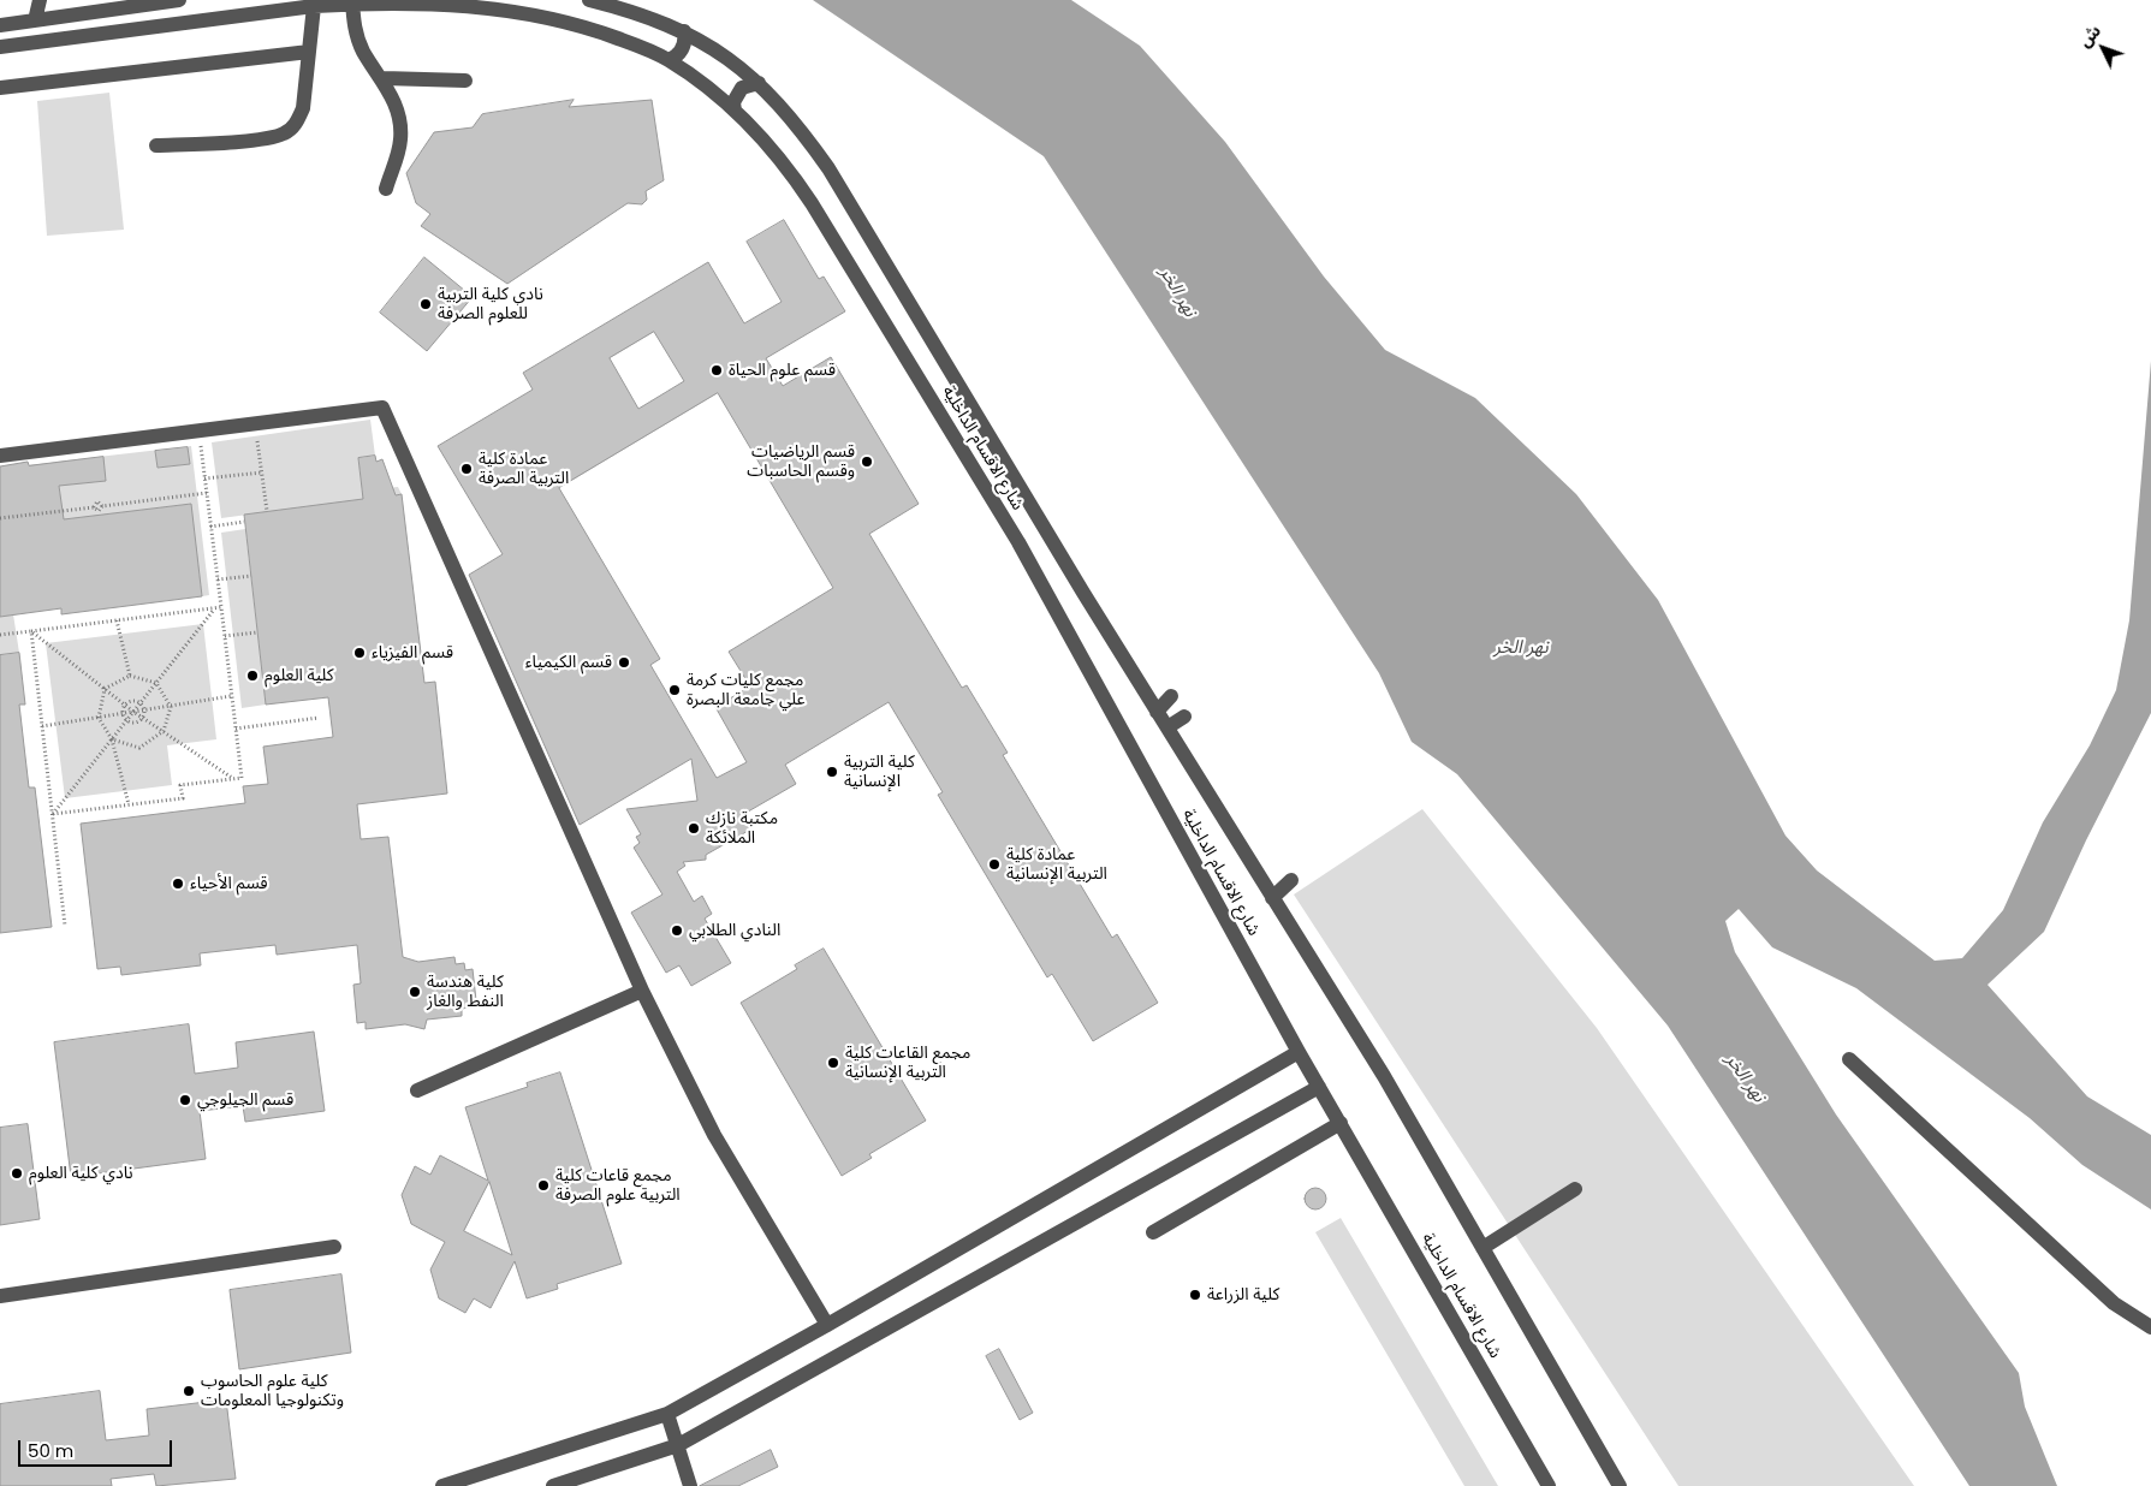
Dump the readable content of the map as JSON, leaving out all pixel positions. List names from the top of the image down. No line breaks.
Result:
{"streets":{"street":["شارع الاقسام الداخلية"]},"water":["نهر الخر"],"places":["نادي كلية التربية للعلوم الصرفة","قسم علوم الحياة","قسم الرياضيات وقسم الحاسبات","عمادة كلية التربية الصرفة","قسم الفيزياء","قسم الكيمياء","كلية العلوم","مجمع كليات كرمة علي جامعة البصرة","كلية التربية الإنسانية","مكتبة نازك الملائكة","عمادة كلية التربية الإنسانية","قسم الأحياء","النادي الطلابي","كلية هندسة النفط والغاز","مجمع القاعات كلية التربية الإنسانية","قسم الجيلوجي","نادي كلية العلوم","مجمع قاعات كلية التربية علوم الصرفة","كلية الزراعة","كلية علوم الحاسوب وتكنولوجيا المعلومات"],"scale_bar":"50 m","north":"top left"}
